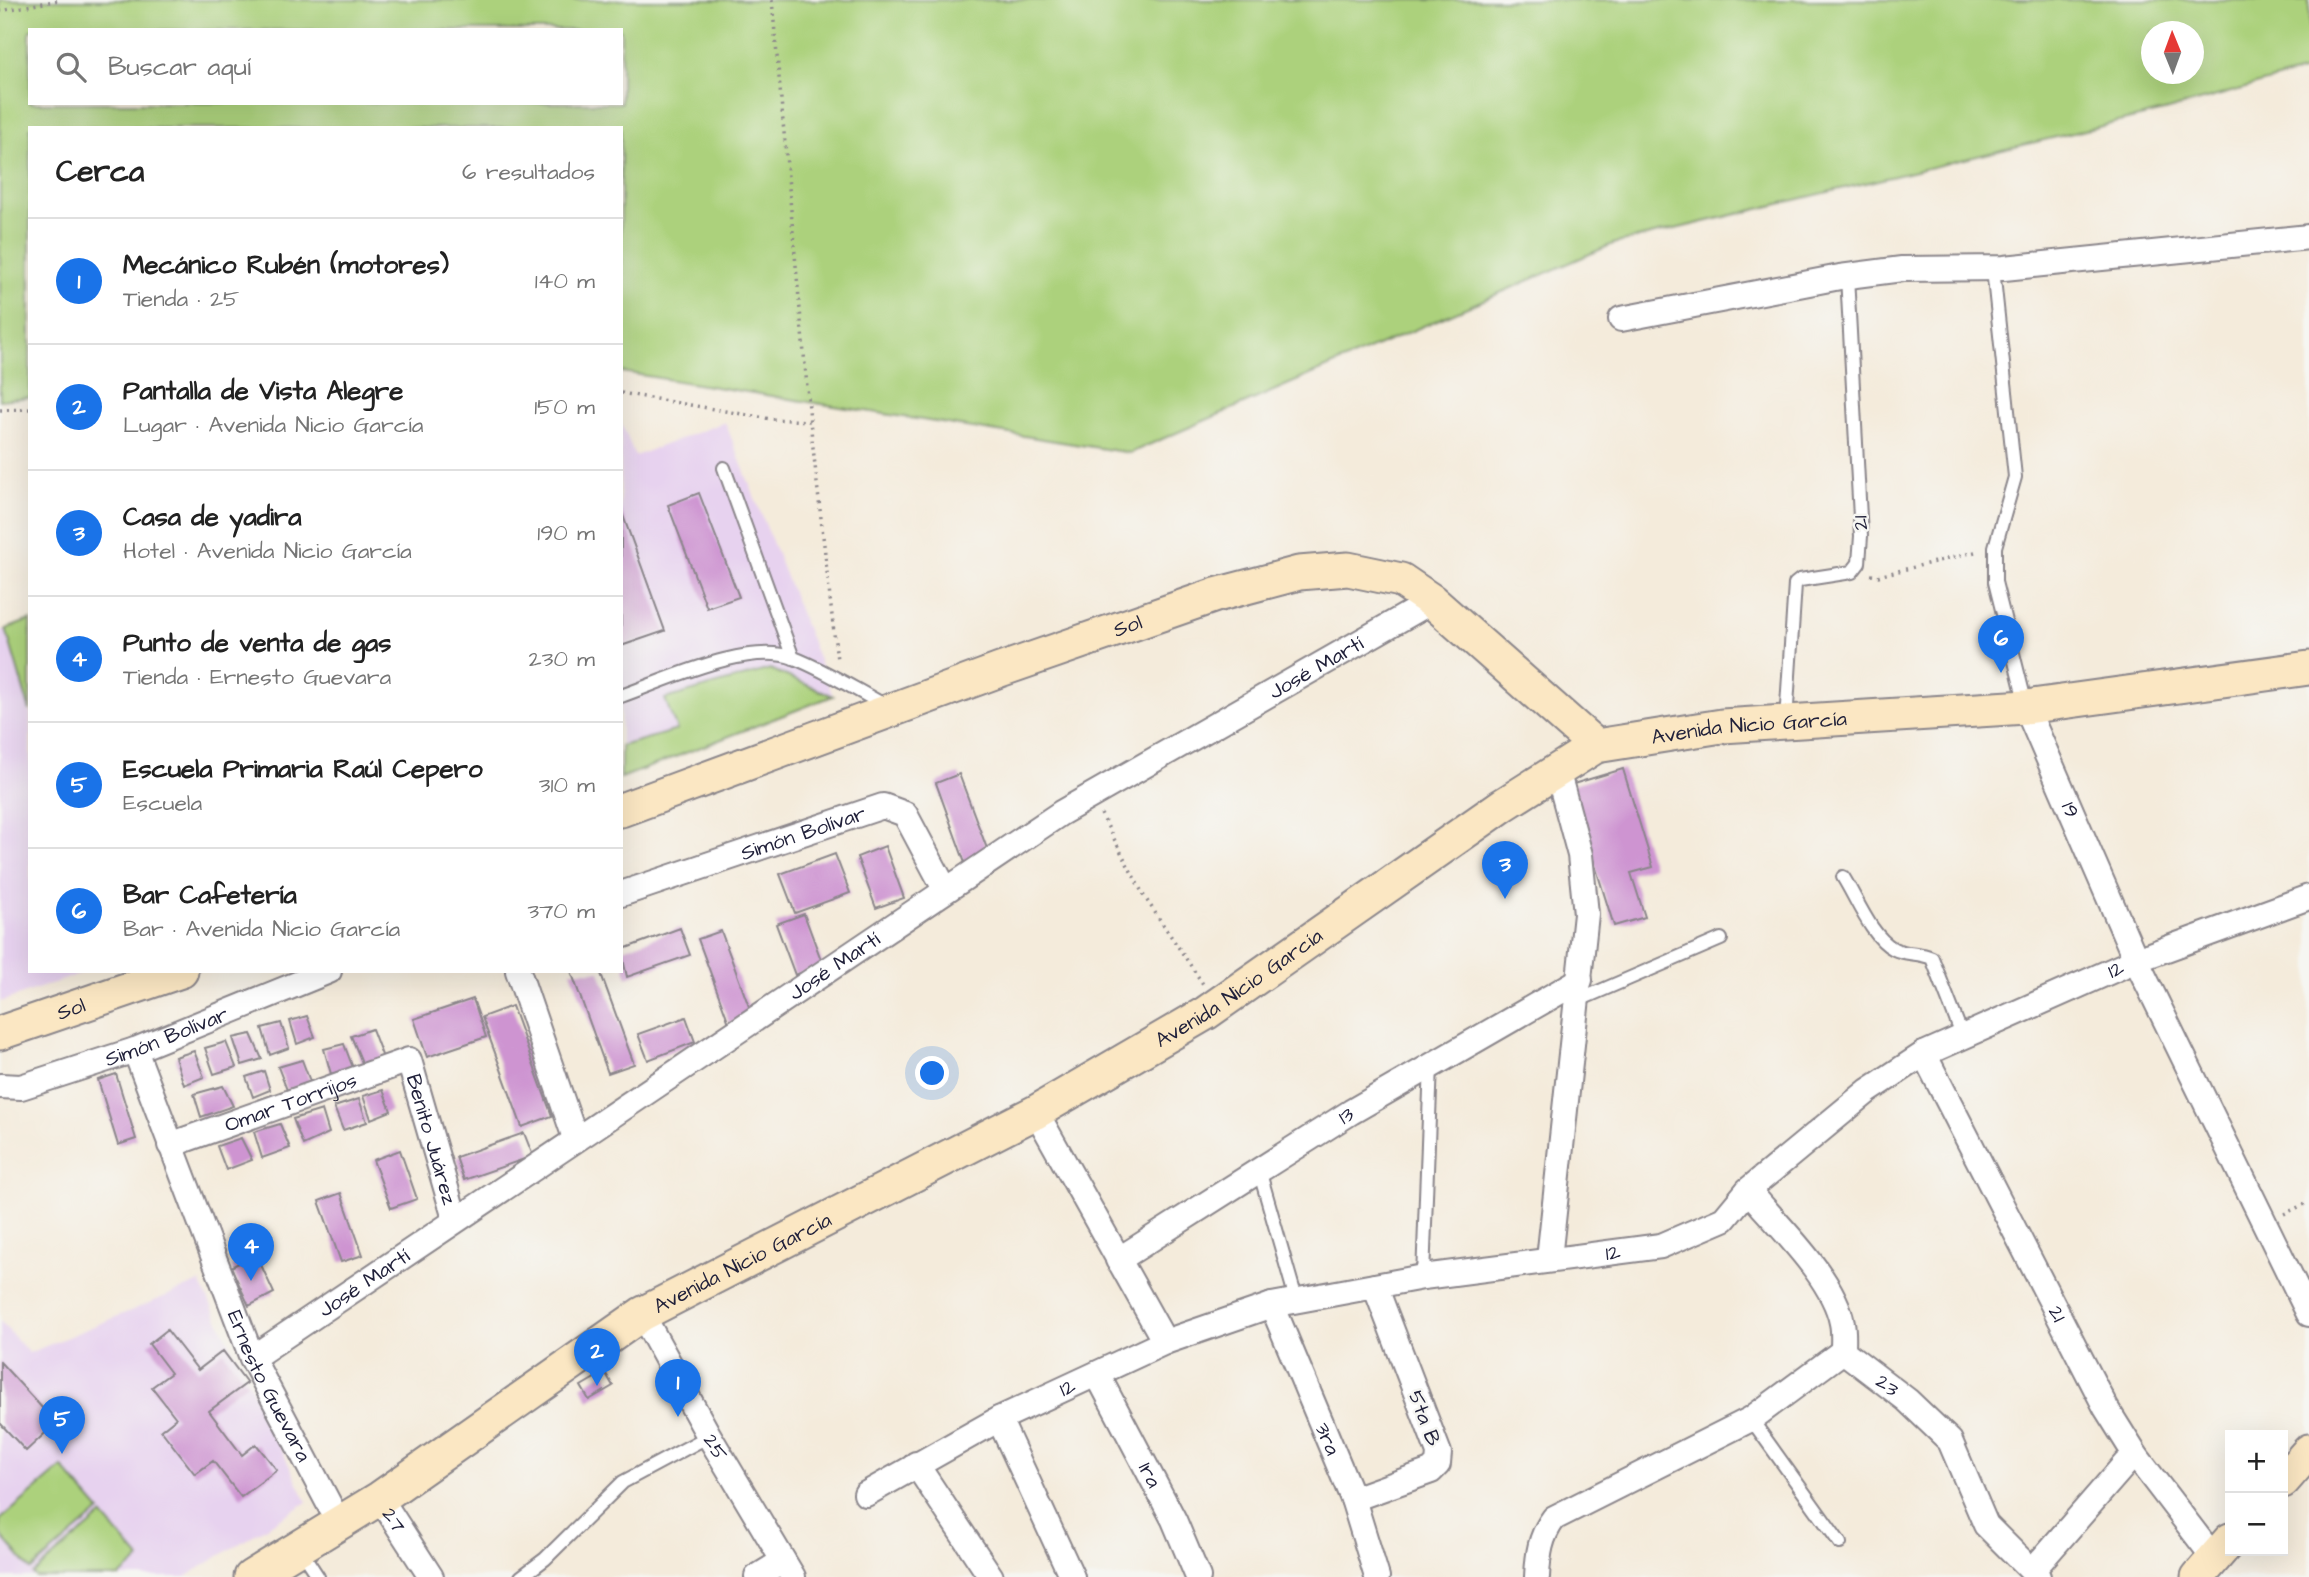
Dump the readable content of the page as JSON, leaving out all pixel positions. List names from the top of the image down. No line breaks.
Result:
{"streets":{"street":["21","Sol","José Martí","Avenida Nicio García","19","Simón Bolívar","12","Omar Torrijos","13","Benito Juárez","23","Ernesto Guevara","5ta B","3ra","25","1ra","27"]},"crossings":[["21","12"],["Sol","José Martí"],["Sol","Avenida Nicio García"],["José Martí","Simón Bolívar"],["José Martí","Benito Juárez"],["José Martí","Ernesto Guevara"],["Avenida Nicio García","19"],["Avenida Nicio García","Ernesto Guevara"],["Avenida Nicio García","25"],["Avenida Nicio García","27"],["19","12"],["Simón Bolívar","Ernesto Guevara"],["12","5ta B"],["12","3ra"],["12","1ra"],["Omar Torrijos","Benito Juárez"],["Omar Torrijos","Ernesto Guevara"],["5ta B","3ra"]],"north":"top","page":{"search":"Buscar aquí","heading":["Cerca","6 resultados"],"list":[{"mark":"1","name":"Mecánico Rubén (motores)","note":"Tienda · 25","value":"140 m"},{"mark":"2","name":"Pantalla de Vista Alegre","note":"Lugar · Avenida Nicio García","value":"150 m"},{"mark":"3","name":"Casa de yadira","note":"Hotel · Avenida Nicio García","value":"190 m"},{"mark":"4","name":"Punto de venta de gas","note":"Tienda · Ernesto Guevara","value":"230 m"},{"mark":"5","name":"Escuela Primaria Raúl Cepero","note":"Escuela","value":"310 m"},{"mark":"6","name":"Bar Cafetería","note":"Bar · Avenida Nicio García","value":"370 m"}],"pins":["6","3","4","2","1","5"],"map_buttons":["+","−"]}}
